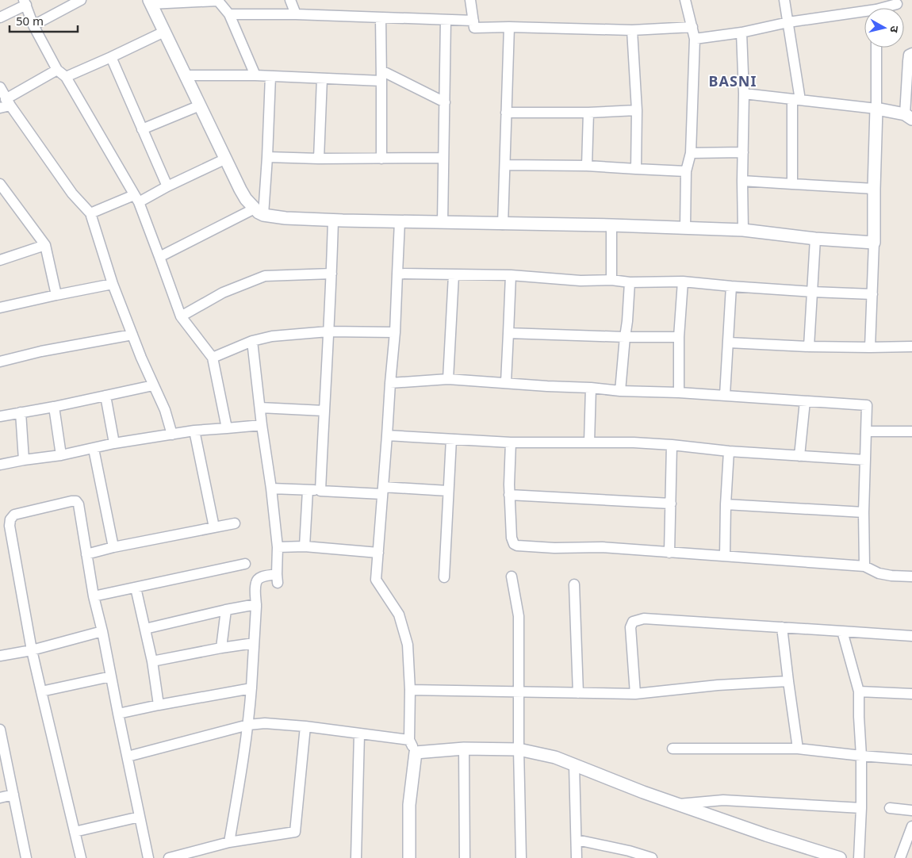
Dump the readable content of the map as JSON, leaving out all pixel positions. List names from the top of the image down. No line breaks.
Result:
{"districts":["BASNI"],"scale_bar":"50 m","north":"right"}
